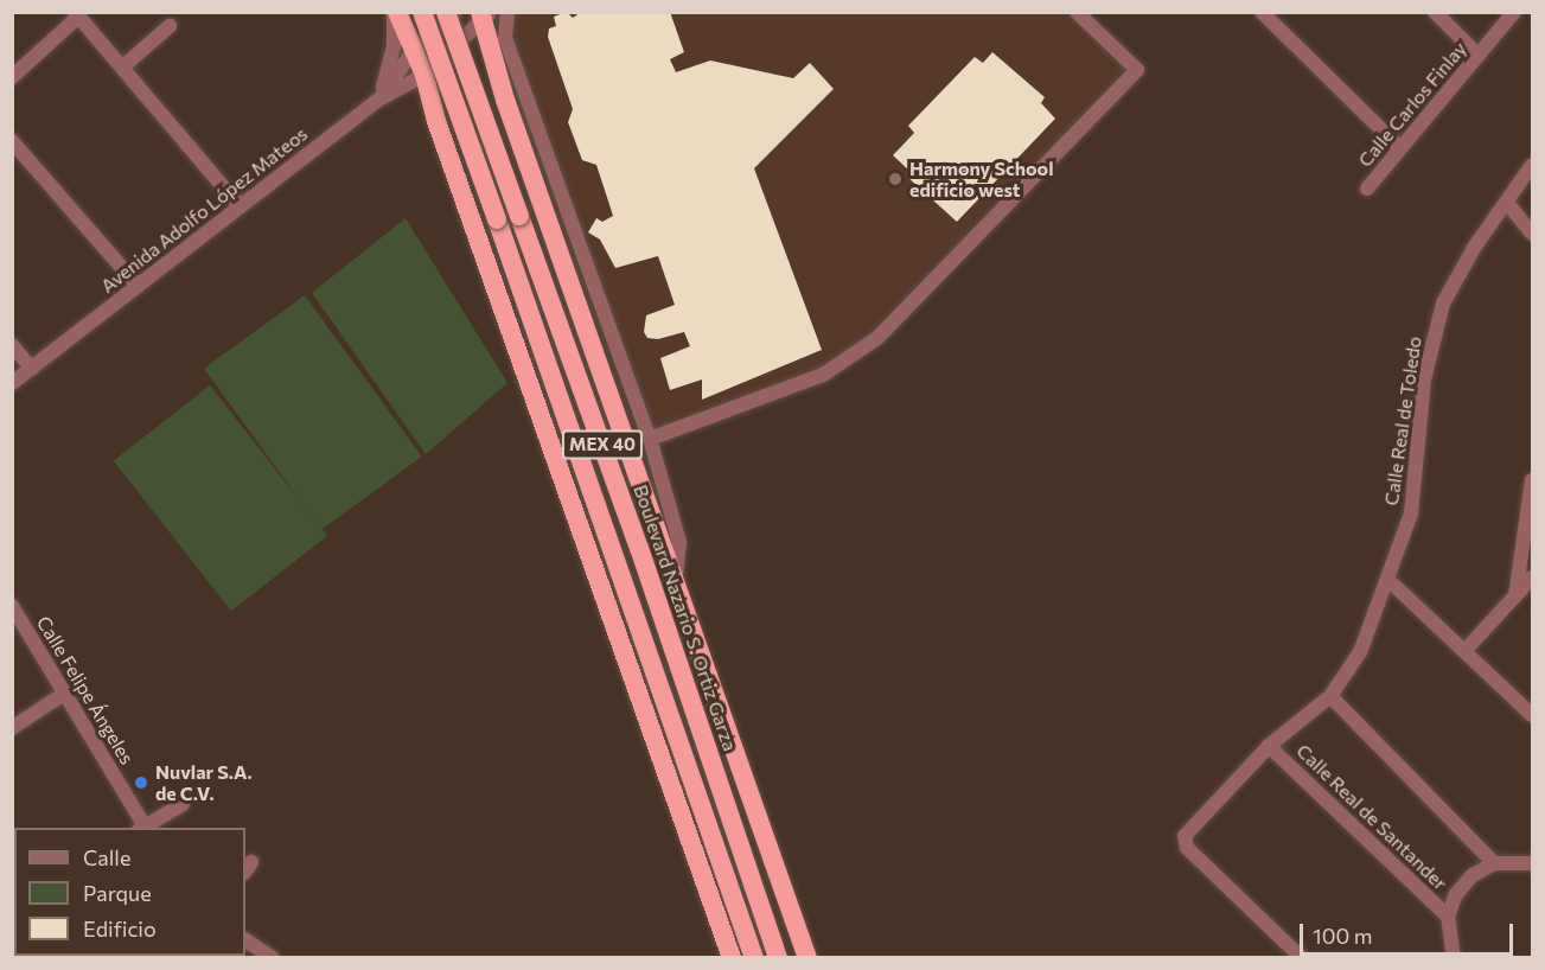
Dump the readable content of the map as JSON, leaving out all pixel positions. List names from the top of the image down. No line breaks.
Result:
{"streets":{"highway":["MEX 40","Boulevard Nazario S. Ortiz Garza"],"street":["Calle Carlos Finlay","Avenida Adolfo López Mateos","Calle Real de Toledo","Calle Felipe Ángeles","Calle Real de Santander"]},"crossings":[["Calle Real de Toledo","Calle Real de Santander"]],"places":["Harmony School edificio west","Nuvlar S.A. de C.V."],"legend":["Calle","Parque","Edificio"],"scale_bar":"100 m"}
